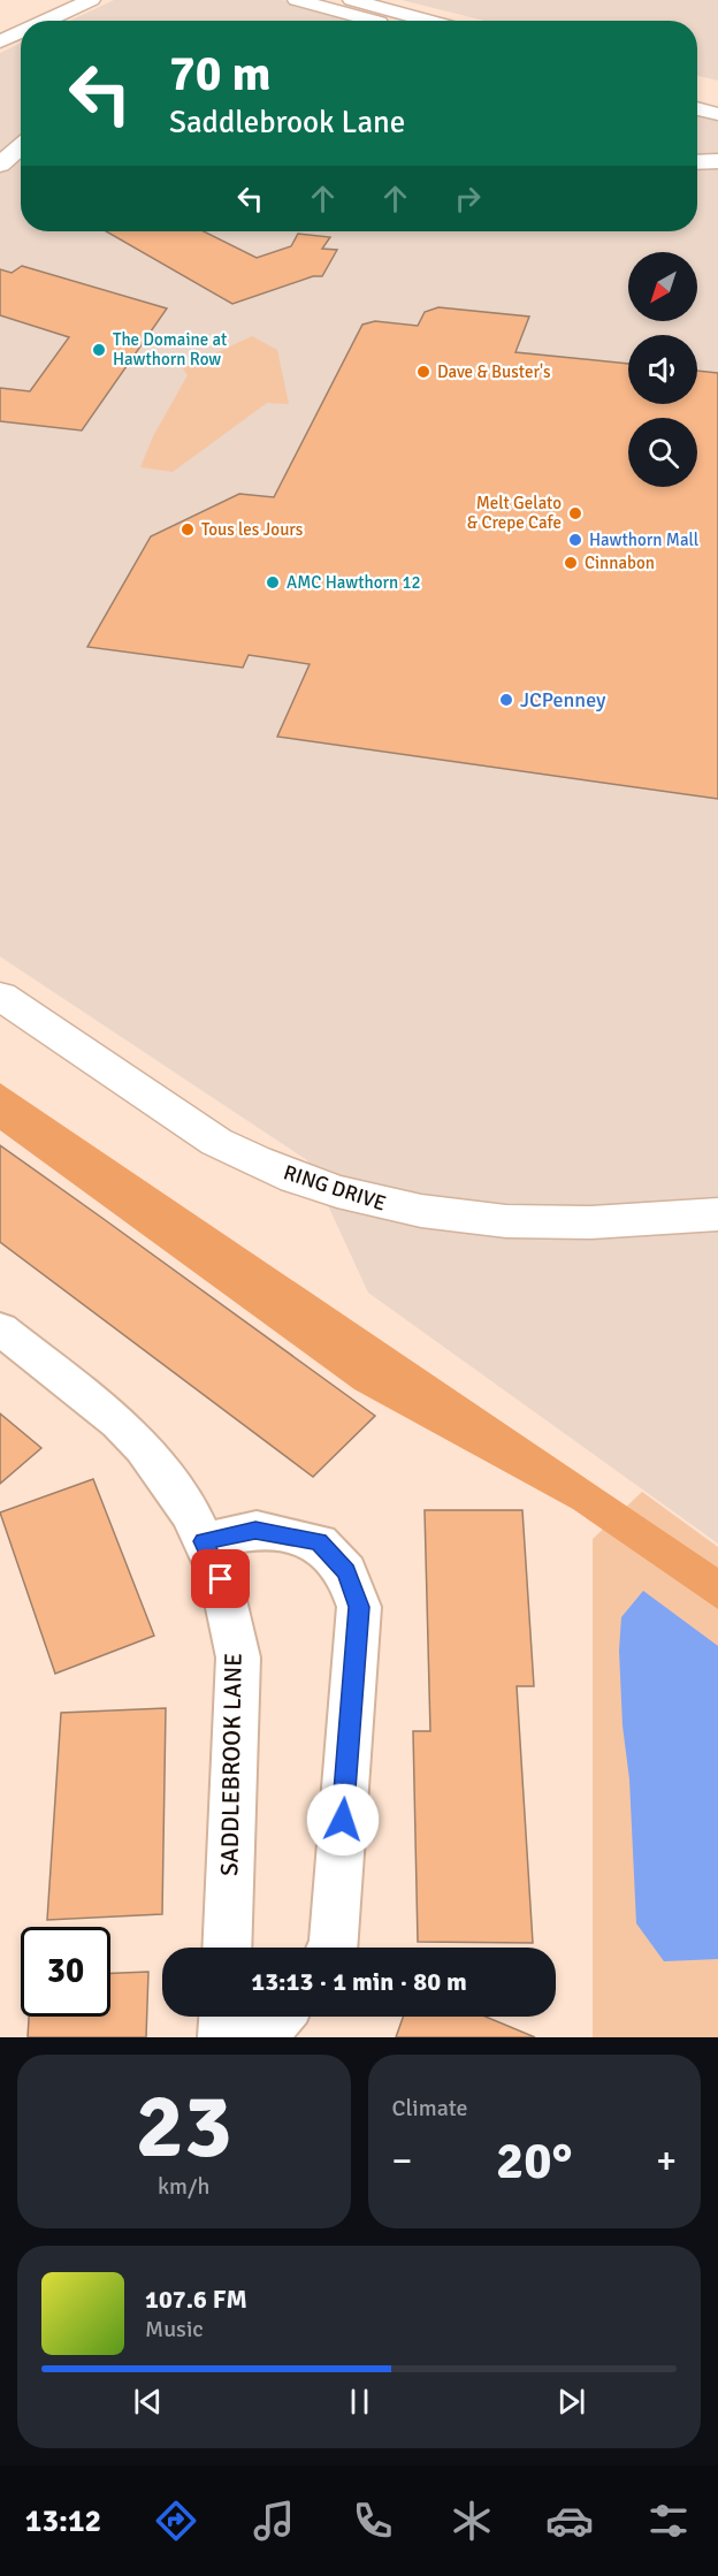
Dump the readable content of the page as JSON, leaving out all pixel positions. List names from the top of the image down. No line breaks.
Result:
{"streets":{"main road":["RING DRIVE"],"street":["SADDLEBROOK LANE"]},"places":["The Domaine at Hawthorn Row","Dave & Buster's","Melt Gelato & Crepe Cafe","Tous les Jours","Hawthorn Mall","Cinnabon","AMC Hawthorn 12","JCPenney"],"north":"bottom left","page":{"turn":["70 m","Saddlebrook Lane"],"limit":"30","trip":"13:13 · 1 min · 80 m","tile":[["23","km/h"],"Climate"],"heat":["−","20°","+"],"song":["107.6 FM","Music"],"tabs":"13:12"}}
